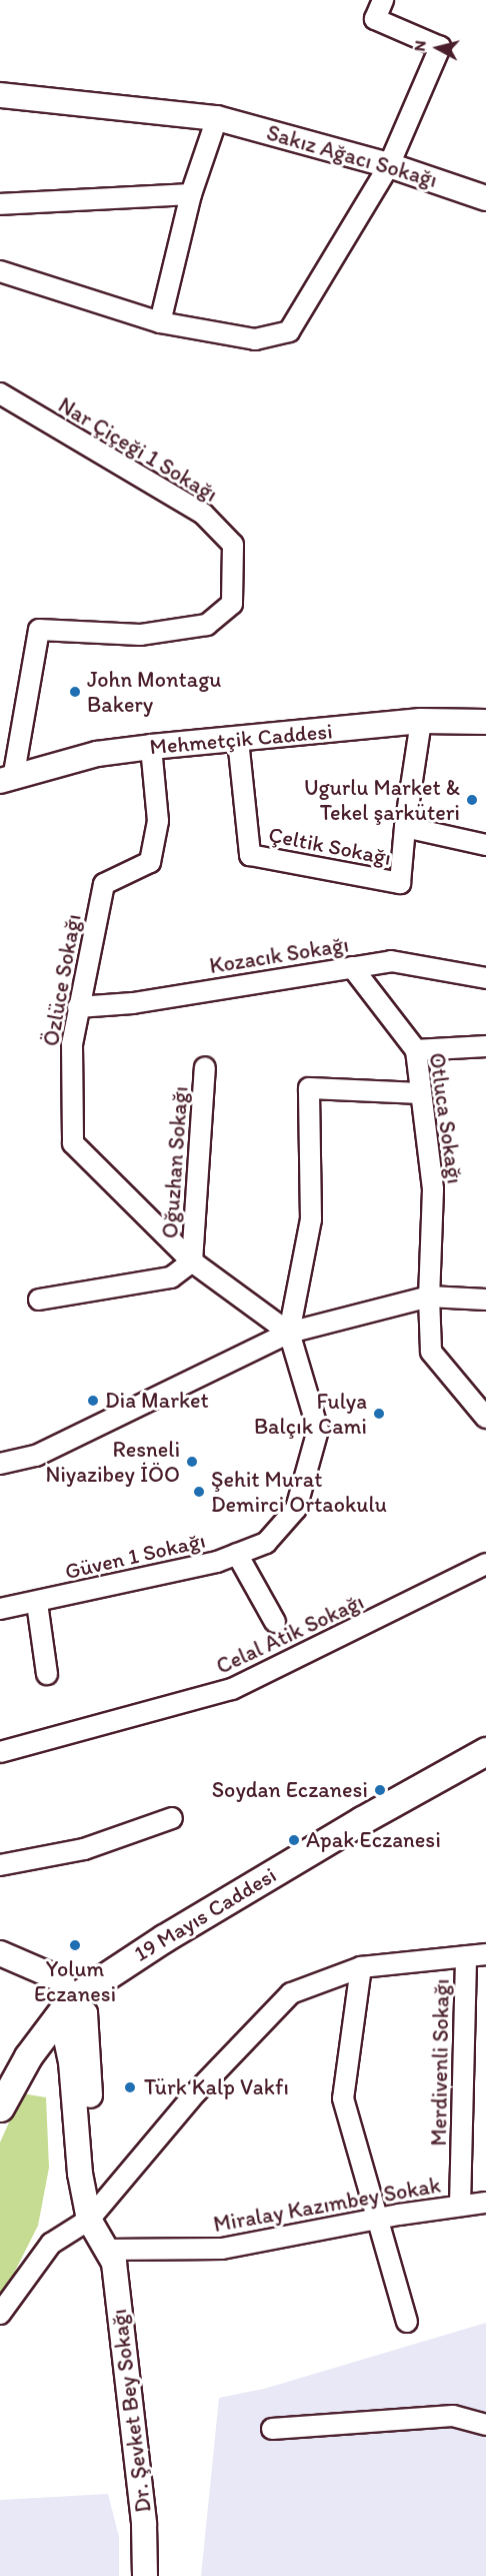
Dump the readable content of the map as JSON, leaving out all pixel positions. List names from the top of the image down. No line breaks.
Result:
{"streets":{"main road":["19 Mayıs Caddesi"],"street":["Sakız Ağacı Sokağı","Nar Çiçeği 1 Sokağı","Mehmetçik Caddesi","Çeltik Sokağı","Kozacık Sokağı","Özlüce Sokağı","Otluca Sokağı","Oğuzhan Sokağı","Güven 1 Sokağı","Celal Atik Sokağı","Merdivenli Sokağı","Miralay Kazımbey Sokak","Dr. Şevket Bey Sokağı"]},"crossings":[["Nar Çiçeği 1 Sokağı","Mehmetçik Caddesi"],["Mehmetçik Caddesi","Çeltik Sokağı"],["Mehmetçik Caddesi","Özlüce Sokağı"],["Kozacık Sokağı","Özlüce Sokağı"],["Kozacık Sokağı","Otluca Sokağı"],["Özlüce Sokağı","Oğuzhan Sokağı"],["Özlüce Sokağı","Güven 1 Sokağı"],["19 Mayıs Caddesi","Dr. Şevket Bey Sokağı"],["Merdivenli Sokağı","Miralay Kazımbey Sokak"],["Miralay Kazımbey Sokak","Dr. Şevket Bey Sokağı"]],"places":["John Montagu Bakery","Ugurlu Market & Tekel şarküteri","Dia Market","Fulya Balçık Cami","Resneli Niyazibey İÖO","Şehit Murat Demirci Ortaokulu","Soydan Eczanesi","Apak Eczanesi","Yolum Eczanesi","Türk Kalp Vakfı"],"north":"left"}
